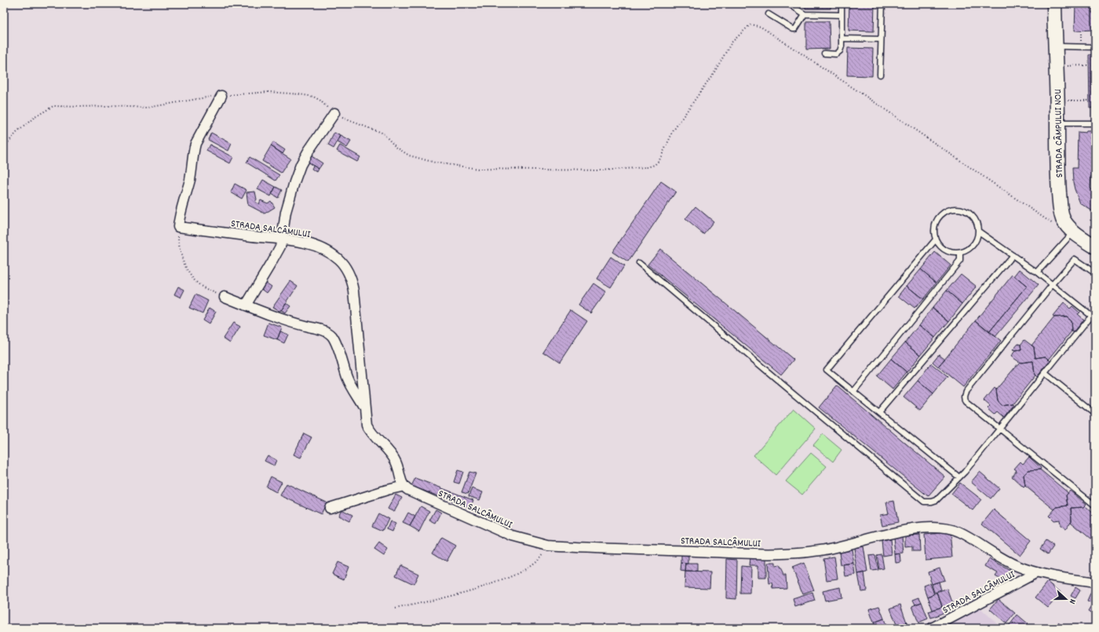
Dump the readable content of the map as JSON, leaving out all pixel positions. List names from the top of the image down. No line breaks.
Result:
{"streets":{"street":["STRADA CÂMPULUI NOU","STRADA SALCÂMULUI"]},"north":"right"}
